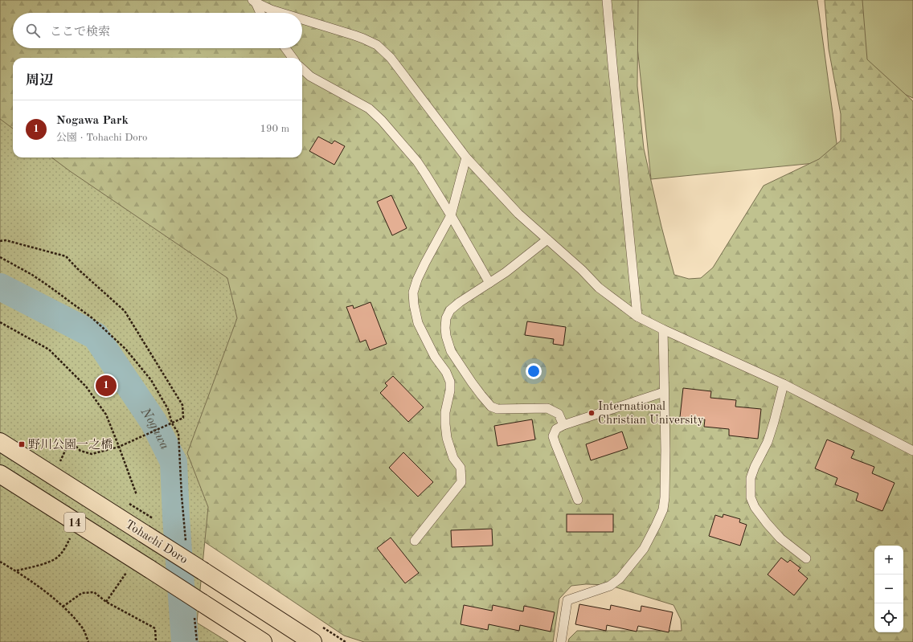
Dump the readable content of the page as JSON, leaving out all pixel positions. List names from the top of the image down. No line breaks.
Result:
{"streets":{"main road":["14","Tohachi Doro"]},"water":["Nogawa"],"places":{"other":["International Christian University"],"transit":["野川公園一之橋"]},"page":{"search":"ここで検索","heading":"周辺","list":[{"mark":"1","name":"Nogawa Park","note":"公園 · Tohachi Doro","value":"190 m"}],"pins":"1","map_buttons":["+","−"]}}
